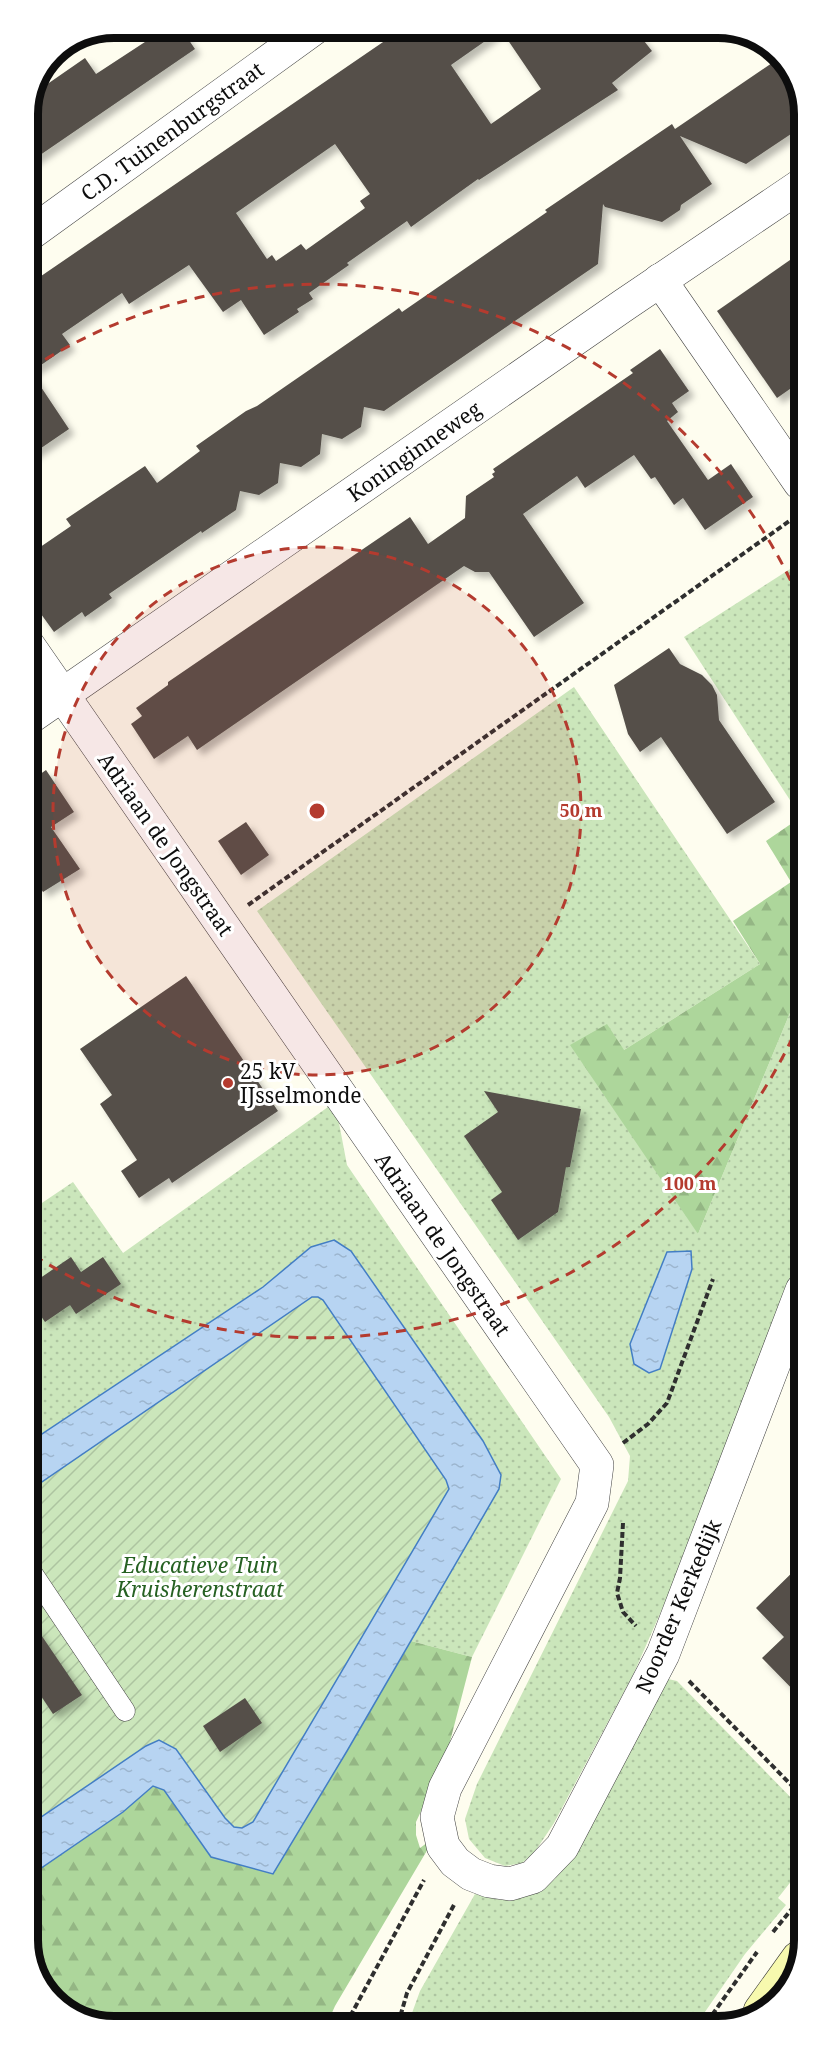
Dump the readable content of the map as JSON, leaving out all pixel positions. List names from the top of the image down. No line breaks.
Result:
{"streets":{"street":["C.D. Tuinenburgstraat","Koninginneweg","Adriaan de Jongstraat","Noorder Kerkedijk"]},"crossings":[["Koninginneweg","Adriaan de Jongstraat"]],"parks":["Educatieve Tuin Kruisherenstraat"],"places":["25 kV IJsselmonde"],"rings":["50 m","100 m"]}
